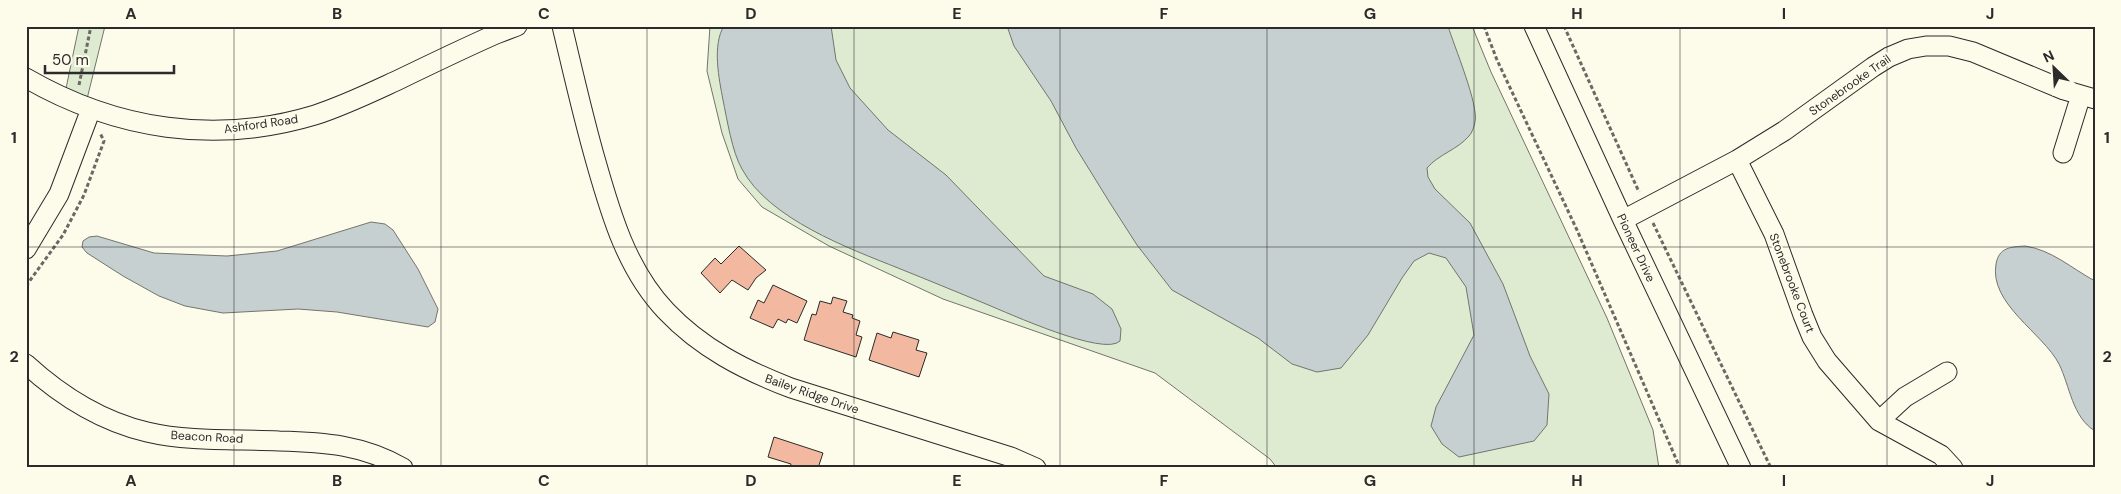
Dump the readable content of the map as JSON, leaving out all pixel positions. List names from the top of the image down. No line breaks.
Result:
{"streets":{"street":["Stonebrooke Trail","Ashford Road","Pioneer Drive","Stonebrooke Court","Bailey Ridge Drive","Beacon Road"]},"crossings":[["Stonebrooke Trail","Pioneer Drive"],["Stonebrooke Trail","Stonebrooke Court"]],"scale_bar":"50 m","north":"top left","grid":{"columns":["A","B","C","D","E","F","G","H","I","J"],"rows":["1","2"]}}
